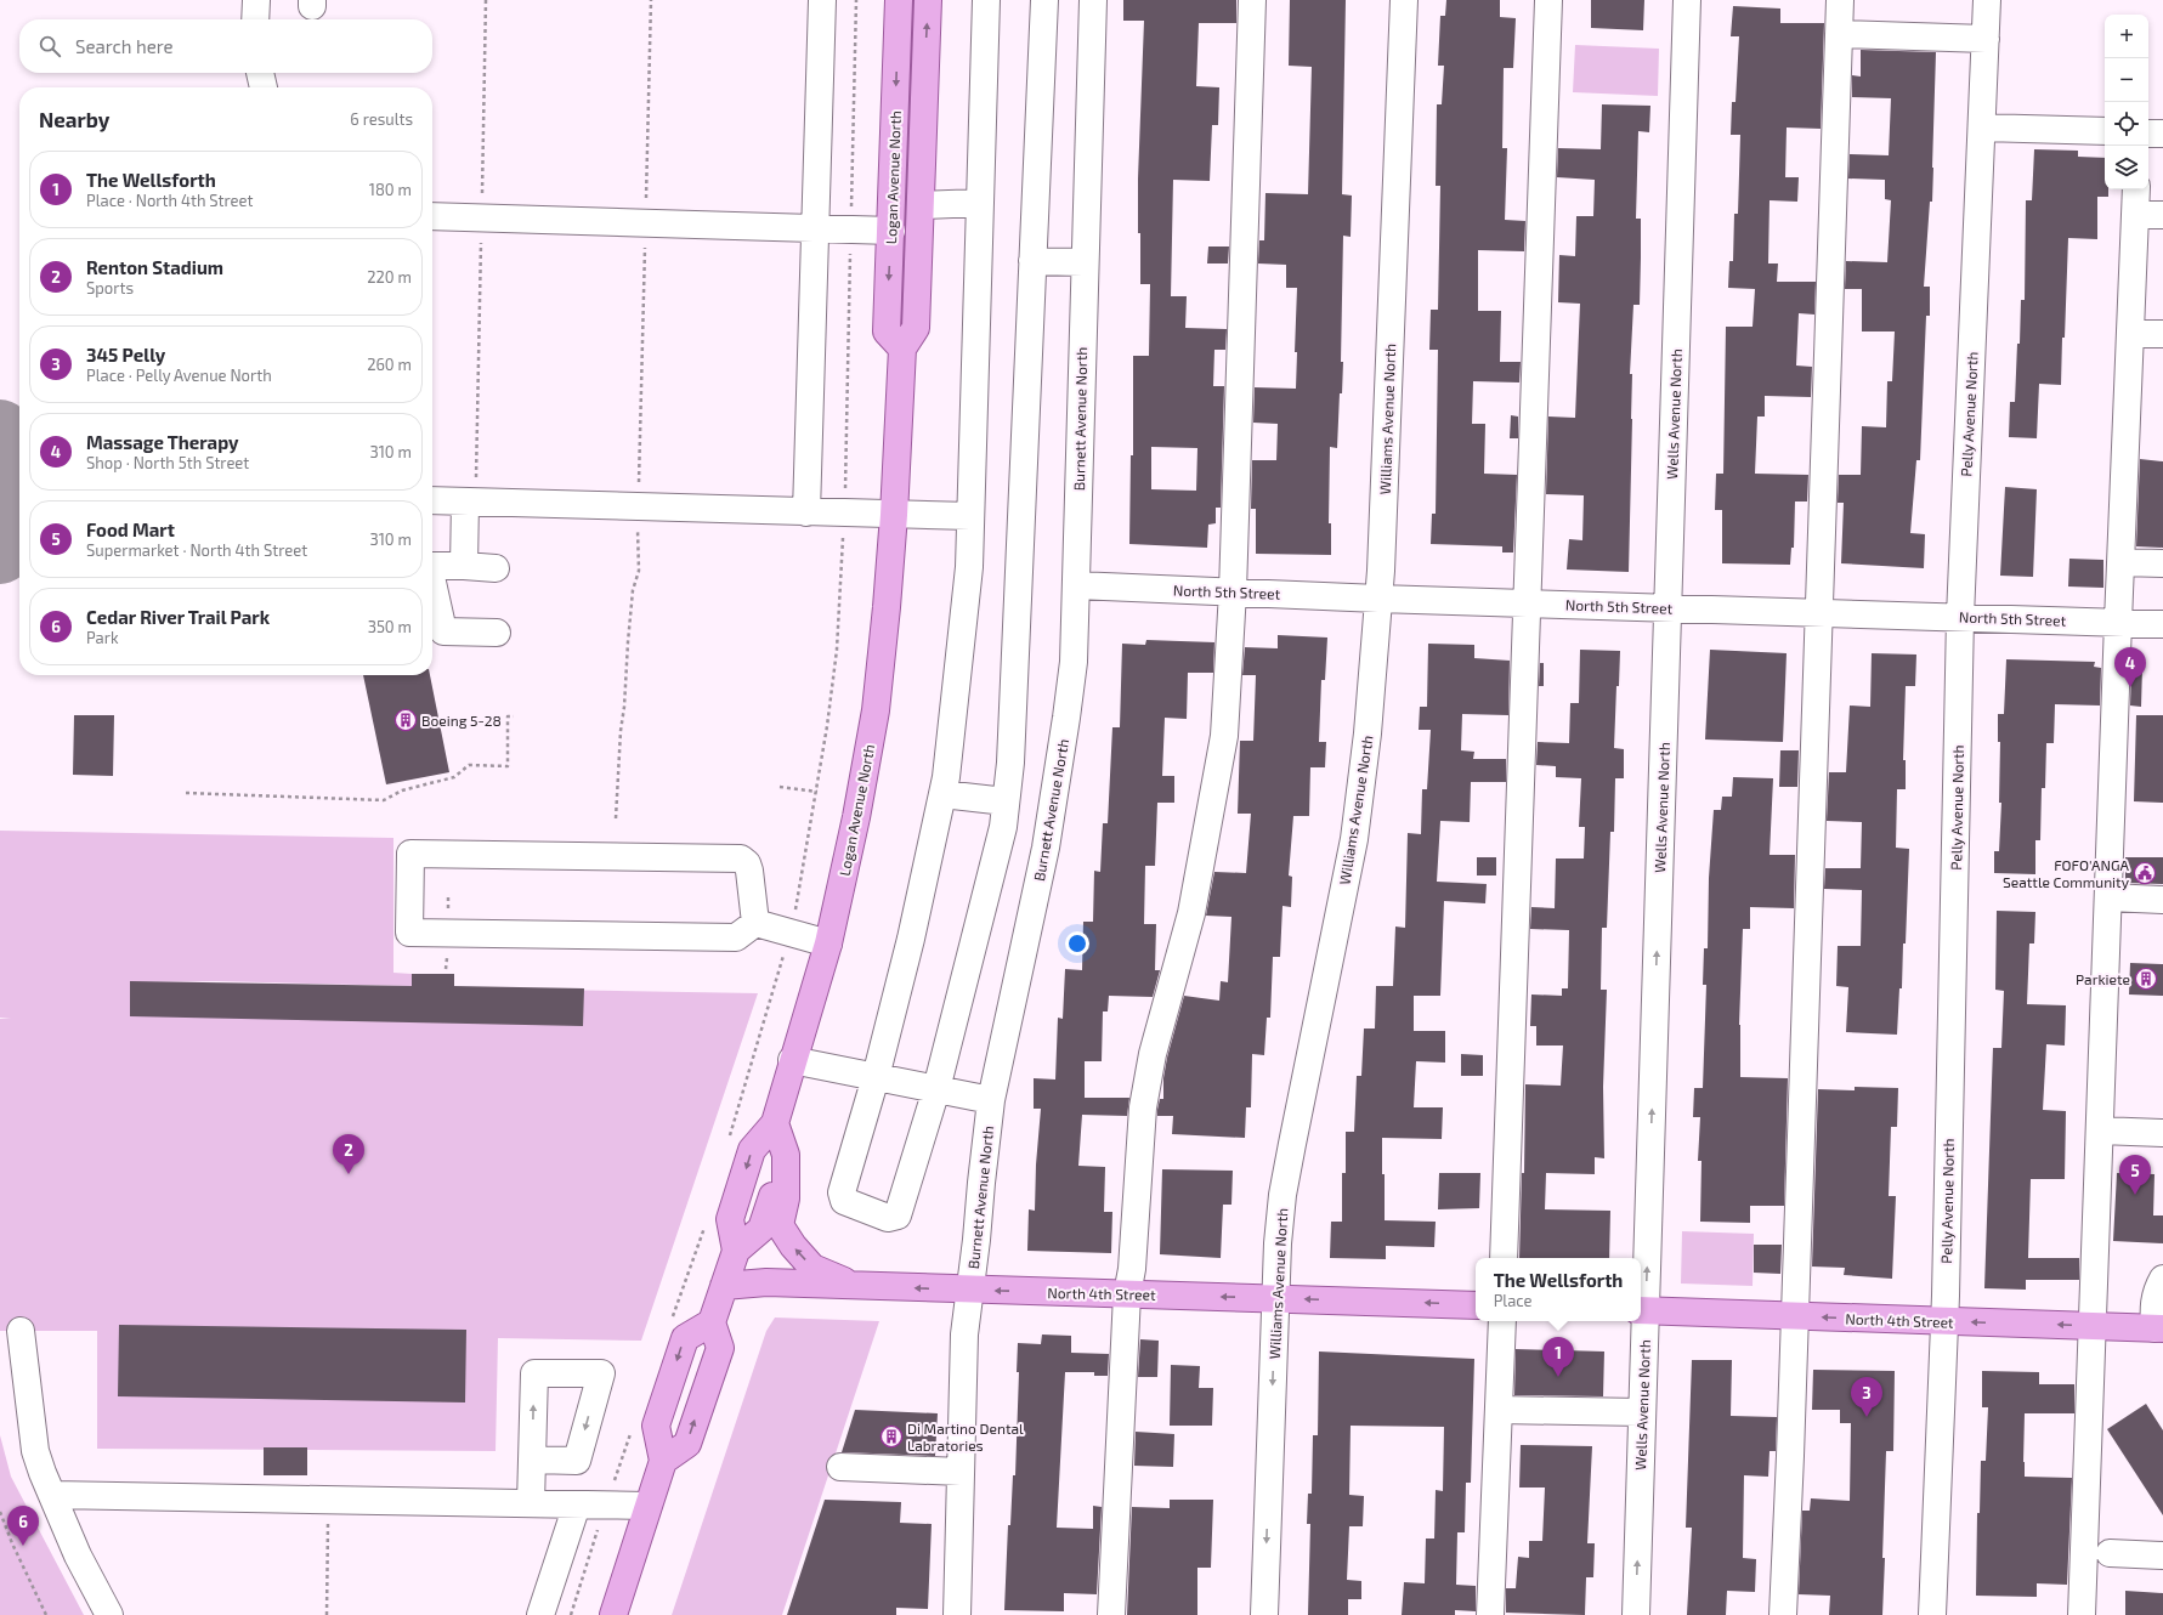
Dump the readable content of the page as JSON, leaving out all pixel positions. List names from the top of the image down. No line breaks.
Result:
{"streets":{"main road":["Logan Avenue North","North 4th Street"],"street":["Wells Avenue North","Pelly Avenue North","Burnett Avenue North","Williams Avenue North","North 5th Street"]},"crossings":[["Logan Avenue North","North 4th Street"],["Wells Avenue North","North 5th Street"],["Wells Avenue North","North 4th Street"],["Pelly Avenue North","North 5th Street"],["Pelly Avenue North","North 4th Street"],["Burnett Avenue North","North 5th Street"],["Burnett Avenue North","North 4th Street"],["Williams Avenue North","North 5th Street"],["Williams Avenue North","North 4th Street"]],"one_way":["North 4th Street"],"places":{"building":["Boeing 5-28","Parkiete","Di Martino Dental Labratories"],"public building":["FOFO'ANGA Seattle Community"]},"page":{"map_buttons":["+","−"],"search":"Search here","heading":["Nearby","6 results"],"list":[{"mark":"1","name":"The Wellsforth","note":"Place · North 4th Street","value":"180 m"},{"mark":"2","name":"Renton Stadium","note":"Sports","value":"220 m"},{"mark":"3","name":"345 Pelly","note":"Place · Pelly Avenue North","value":"260 m"},{"mark":"4","name":"Massage Therapy","note":"Shop · North 5th Street","value":"310 m"},{"mark":"5","name":"Food Mart","note":"Supermarket · North 4th Street","value":"310 m"},{"mark":"6","name":"Cedar River Trail Park","note":"Park","value":"350 m"}],"pins":["4","2","5","1","3","6"],"popup":["The Wellsforth","Place"]}}
